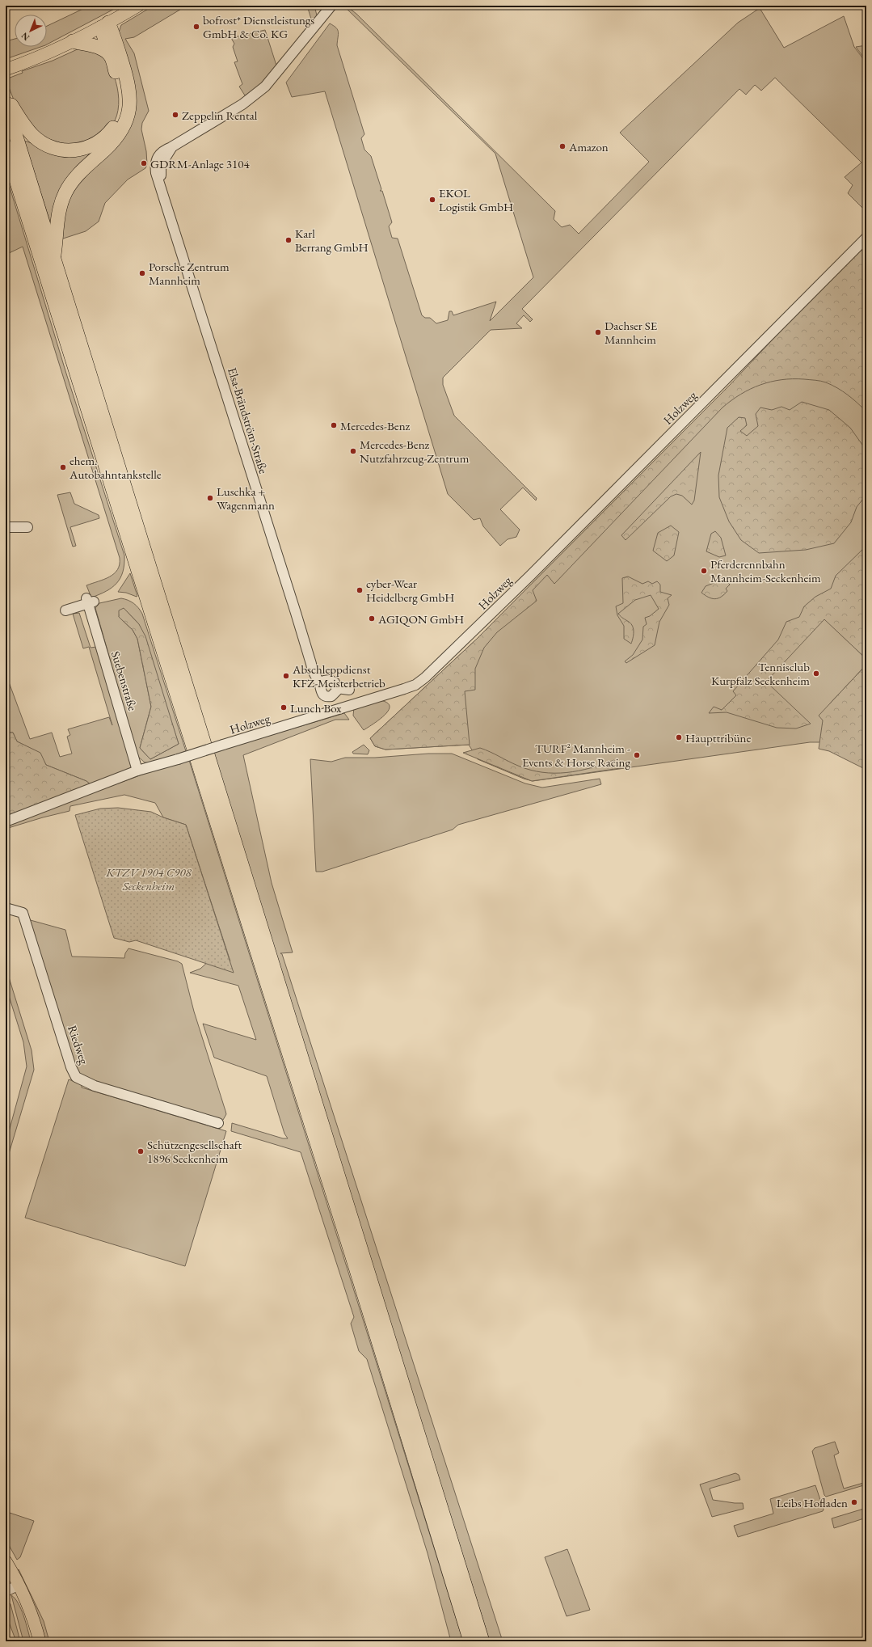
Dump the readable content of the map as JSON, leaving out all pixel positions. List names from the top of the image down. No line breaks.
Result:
{"streets":{"street":["Holzweg","Elsa-Brändström-Straße","Suebenstraße","Riedweg"]},"crossings":[["Holzweg","Suebenstraße"]],"parks":["KTZV 1904 C908 Seckenheim"],"places":["bofrost* Dienstleistungs GmbH & Co. KG","Zeppelin Rental","Amazon","GDRM-Anlage 3104","EKOL Logistik GmbH","Karl Berrang GmbH","Porsche Zentrum Mannheim","Dachser SE Mannheim","Mercedes-Benz","Mercedes-Benz Nutzfahrzeug-Zentrum","ehem. Autobahntankstelle","Luschka + Wagenmann","Pferderennbahn Mannheim-Seckenheim","cyber-Wear Heidelberg GmbH","AGIQON GmbH","Tennisclub Kurpfalz Seckenheim","Abschleppdienst KFZ-Meisterbetrieb","Lunch Box","Haupttribüne","TURF² Mannheim - Events & Horse Racing","Schützengesellschaft 1896 Seckenheim","Leibs Hofladen"],"north":"bottom left"}
